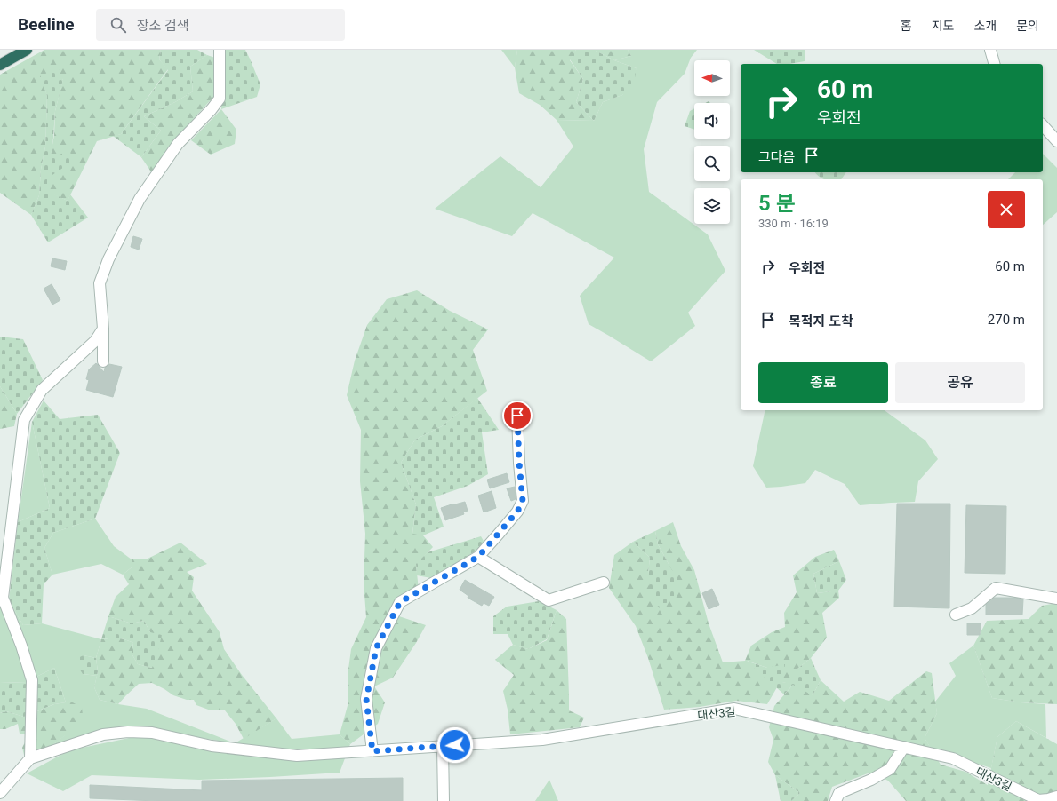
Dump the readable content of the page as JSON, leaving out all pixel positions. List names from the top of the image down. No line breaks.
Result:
{"streets":{"street":["대산3길"]},"north":"left","page":{"header":"Beeline","search":"장소 검색","nav":["홈","지도","소개","문의"],"turn":["60 m","우회전"],"then":"그다음","heading":["5 분","330 m · 16:19"],"list":[{"name":"우회전","value":"60 m"},{"name":"목적지 도착","value":"270 m"}],"buttons":["종료","공유"]}}
